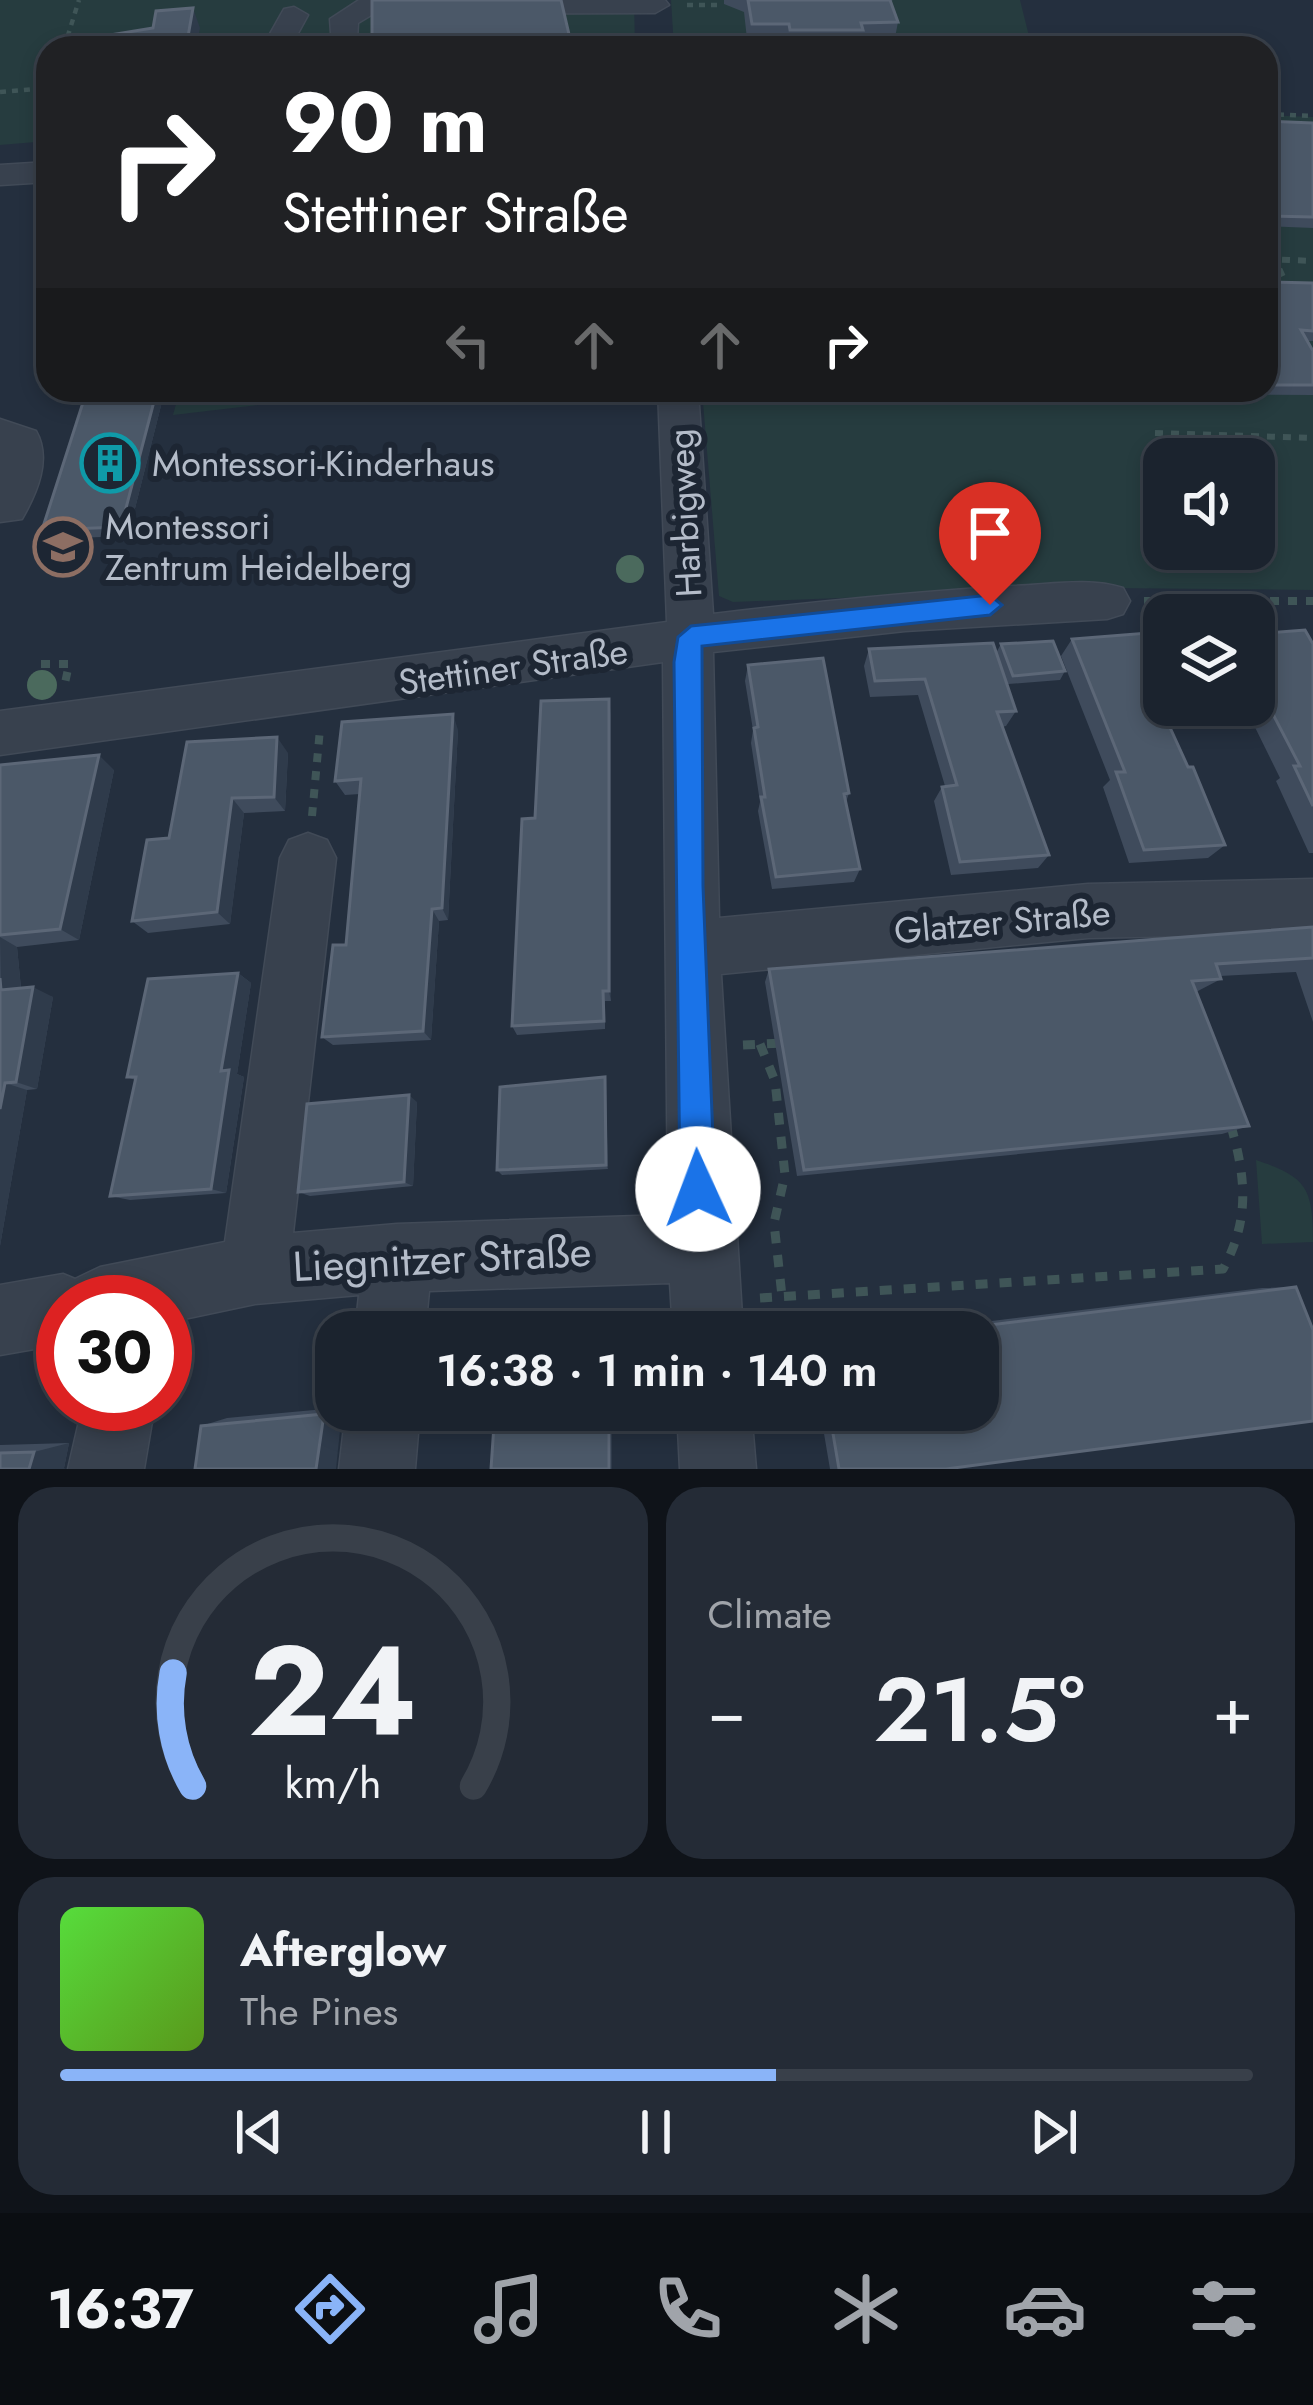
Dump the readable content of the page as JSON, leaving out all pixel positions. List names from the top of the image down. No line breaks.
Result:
{"streets":{"street":["Harbigweg","Stettiner Straße","Glatzer Straße","Liegnitzer Straße"]},"crossings":[["Harbigweg","Stettiner Straße"],["Harbigweg","Glatzer Straße"],["Harbigweg","Liegnitzer Straße"]],"places":{"building":["Montessori-Kinderhaus"],"school or university":["Montessori Zentrum Heidelberg"]},"page":{"turn":["90 m","Stettiner Straße"],"limit":"30","trip":"16:38 · 1 min · 140 m","tile":"Climate","heat":["−","21.5°","+"],"song":["Afterglow","The Pines"],"tabs":"16:37","gauge":["24","km/h"]}}
